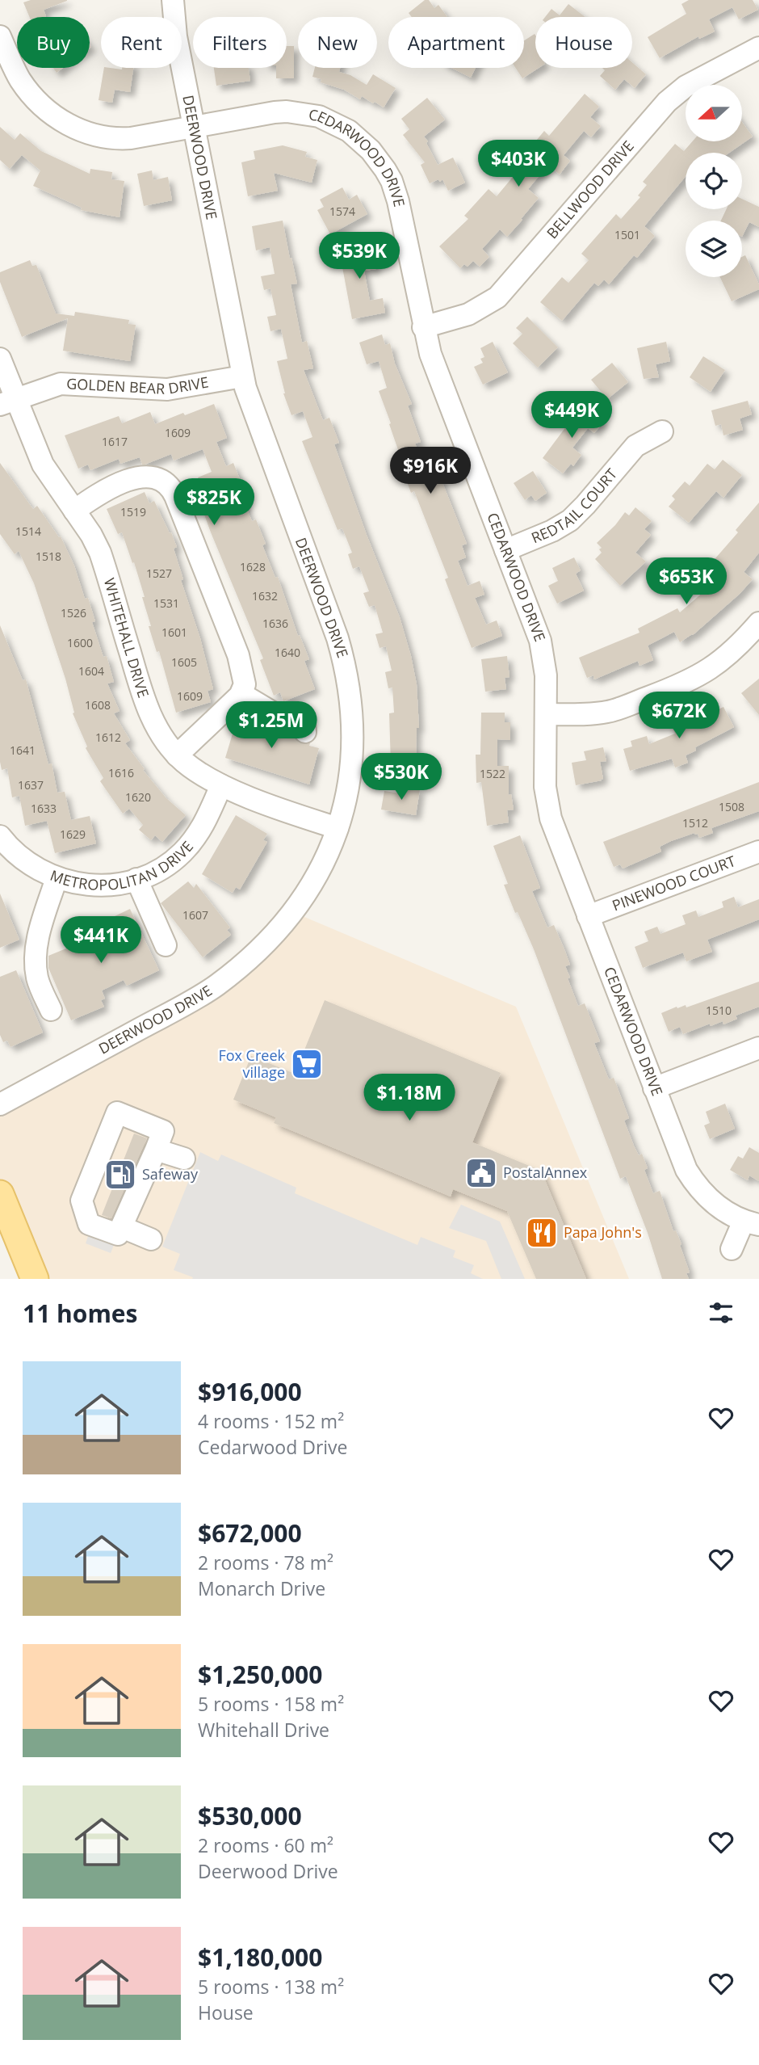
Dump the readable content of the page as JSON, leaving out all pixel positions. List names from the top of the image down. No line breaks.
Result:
{"streets":{"street":["DEERWOOD DRIVE","CEDARWOOD DRIVE","BELLWOOD DRIVE","GOLDEN BEAR DRIVE","REDTAIL COURT","WHITEHALL DRIVE","METROPOLITAN DRIVE","PINEWOOD COURT"]},"crossings":[["DEERWOOD DRIVE","CEDARWOOD DRIVE"],["DEERWOOD DRIVE","GOLDEN BEAR DRIVE"],["DEERWOOD DRIVE","WHITEHALL DRIVE"],["CEDARWOOD DRIVE","BELLWOOD DRIVE"],["CEDARWOOD DRIVE","REDTAIL COURT"],["CEDARWOOD DRIVE","PINEWOOD COURT"],["GOLDEN BEAR DRIVE","WHITEHALL DRIVE"],["WHITEHALL DRIVE","METROPOLITAN DRIVE"]],"places":{"supermarket":["Fox Creek village"],"public building":["PostalAnnex"],"fuel station":["Safeway"],"restaurant":["Papa John's"]},"house_numbers":["1574","1501","1609","1617","1519","1514","1518","1628","1527","1632","1531","1526","1636","1601","1600","1640","1605","1604","1609","1608","1612","1641","1616","1522","1637","1620","1508","1633","1512","1629","1607","1510"],"north":"left","page":{"chip":["Buy","Rent","Filters","New","Apartment","House"],"price":["$403K","$539K","$449K","$916K","$825K","$653K","$672K","$1.25M","$530K","$441K","$1.18M"],"heading":"11 homes","list":[{"name":"$916,000","note":"4 rooms · 152 m² · Cedarwood Drive"},{"name":"$672,000","note":"2 rooms · 78 m² · Monarch Drive"},{"name":"$1,250,000","note":"5 rooms · 158 m² · Whitehall Drive"},{"name":"$530,000","note":"2 rooms · 60 m² · Deerwood Drive"},{"name":"$1,180,000","note":"5 rooms · 138 m² · House"}]}}
